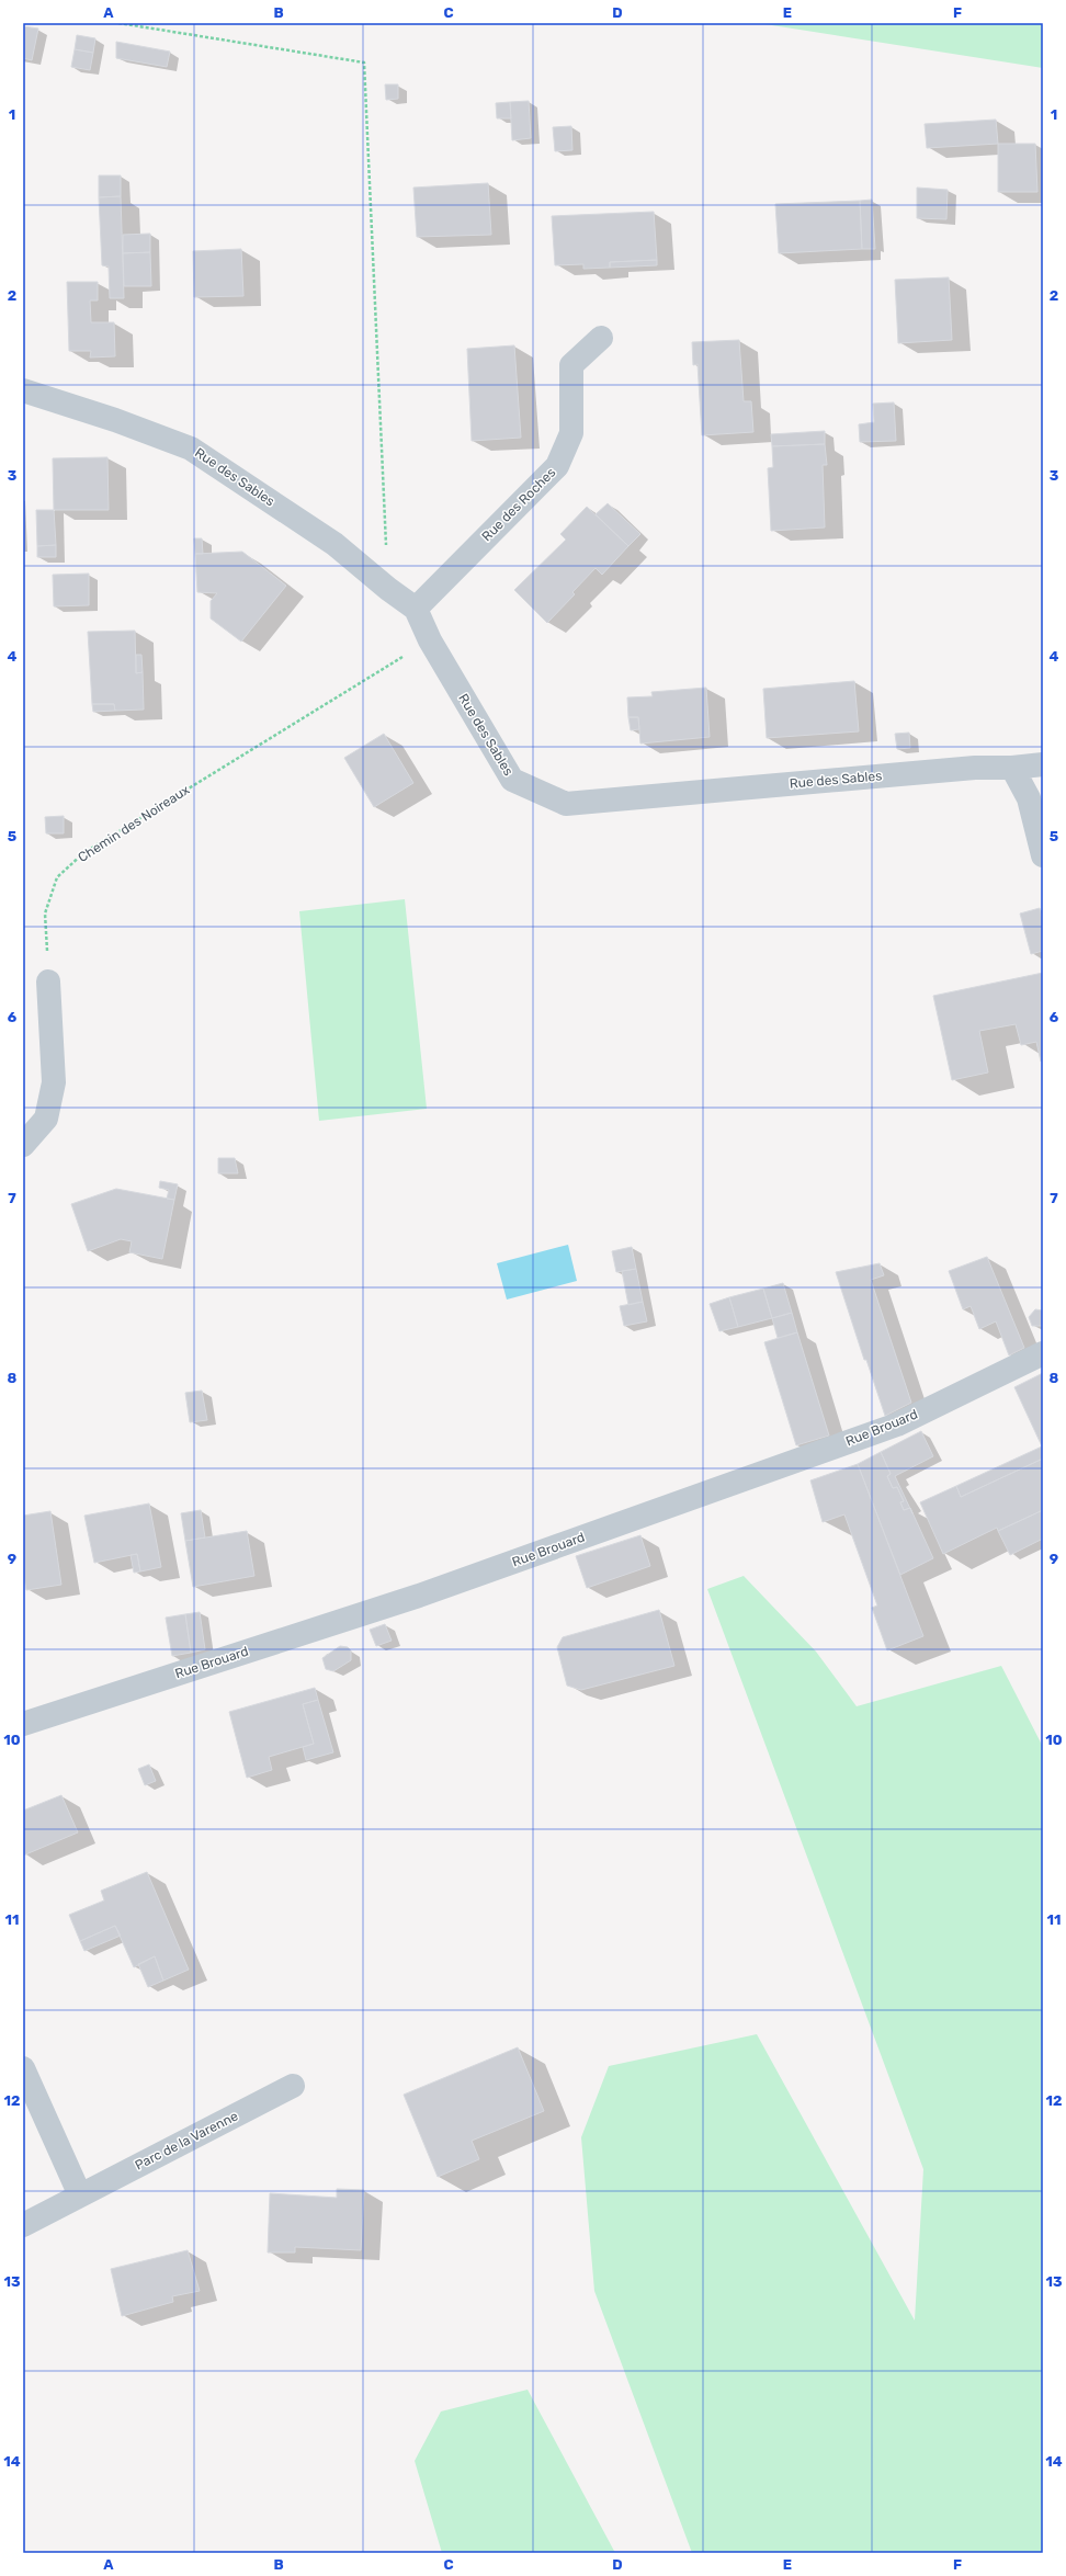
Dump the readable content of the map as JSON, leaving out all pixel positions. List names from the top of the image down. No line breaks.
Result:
{"streets":{"street":["Rue des Sables","Rue des Roches","Rue Brouard","Parc de la Varenne"],"path":["Chemin des Noireaux"]},"crossings":[["Rue des Sables","Rue des Roches"],["Rue des Sables","Chemin des Noireaux"]],"grid":{"columns":["A","B","C","D","E","F"],"rows":["1","2","3","4","5","6","7","8","9","10","11","12","13","14"]}}
